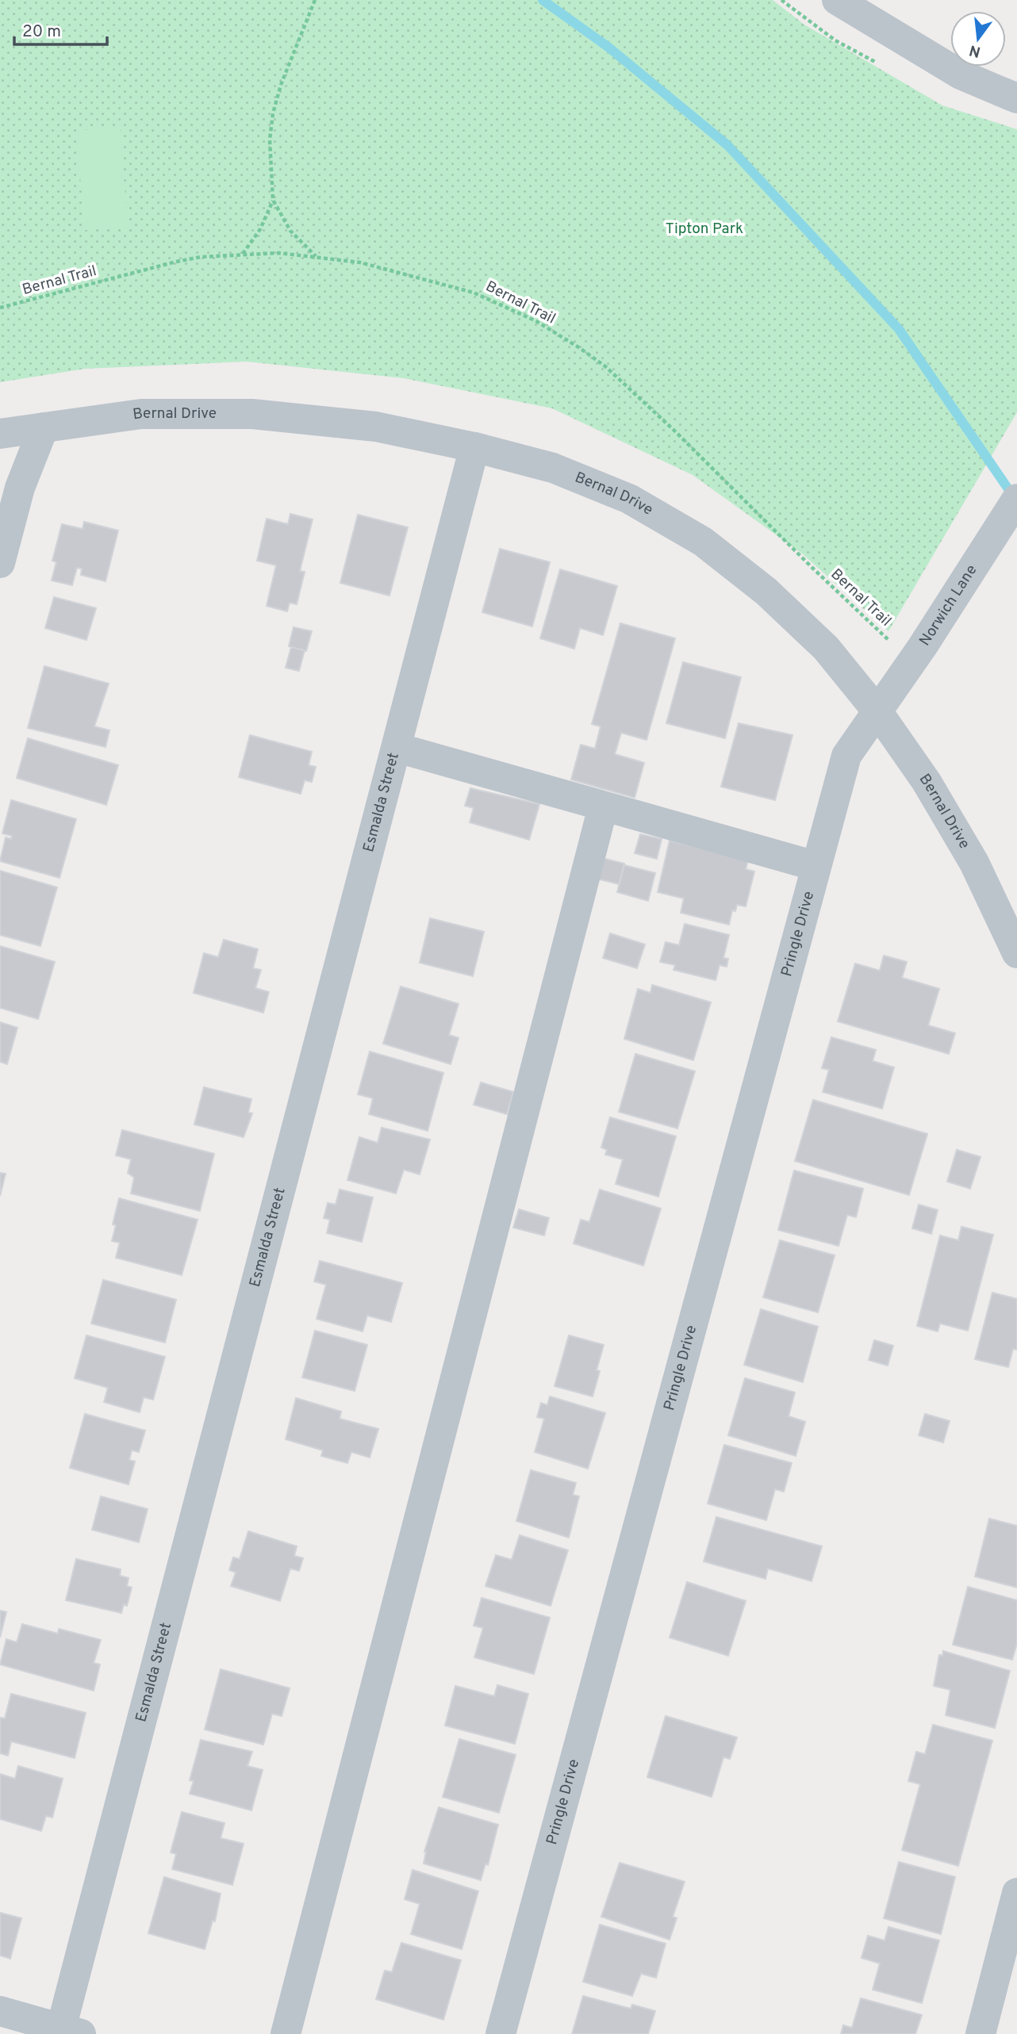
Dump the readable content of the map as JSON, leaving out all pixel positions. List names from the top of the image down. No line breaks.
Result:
{"streets":{"street":["Bernal Drive","Norwich Lane","Esmalda Street","Pringle Drive"],"path":["Bernal Trail"]},"crossings":[["Bernal Trail","Norwich Lane"],["Bernal Drive","Norwich Lane"],["Bernal Drive","Esmalda Street"],["Bernal Drive","Pringle Drive"],["Norwich Lane","Pringle Drive"]],"parks":["Tipton Park"],"scale_bar":"20 m","north":"bottom"}
